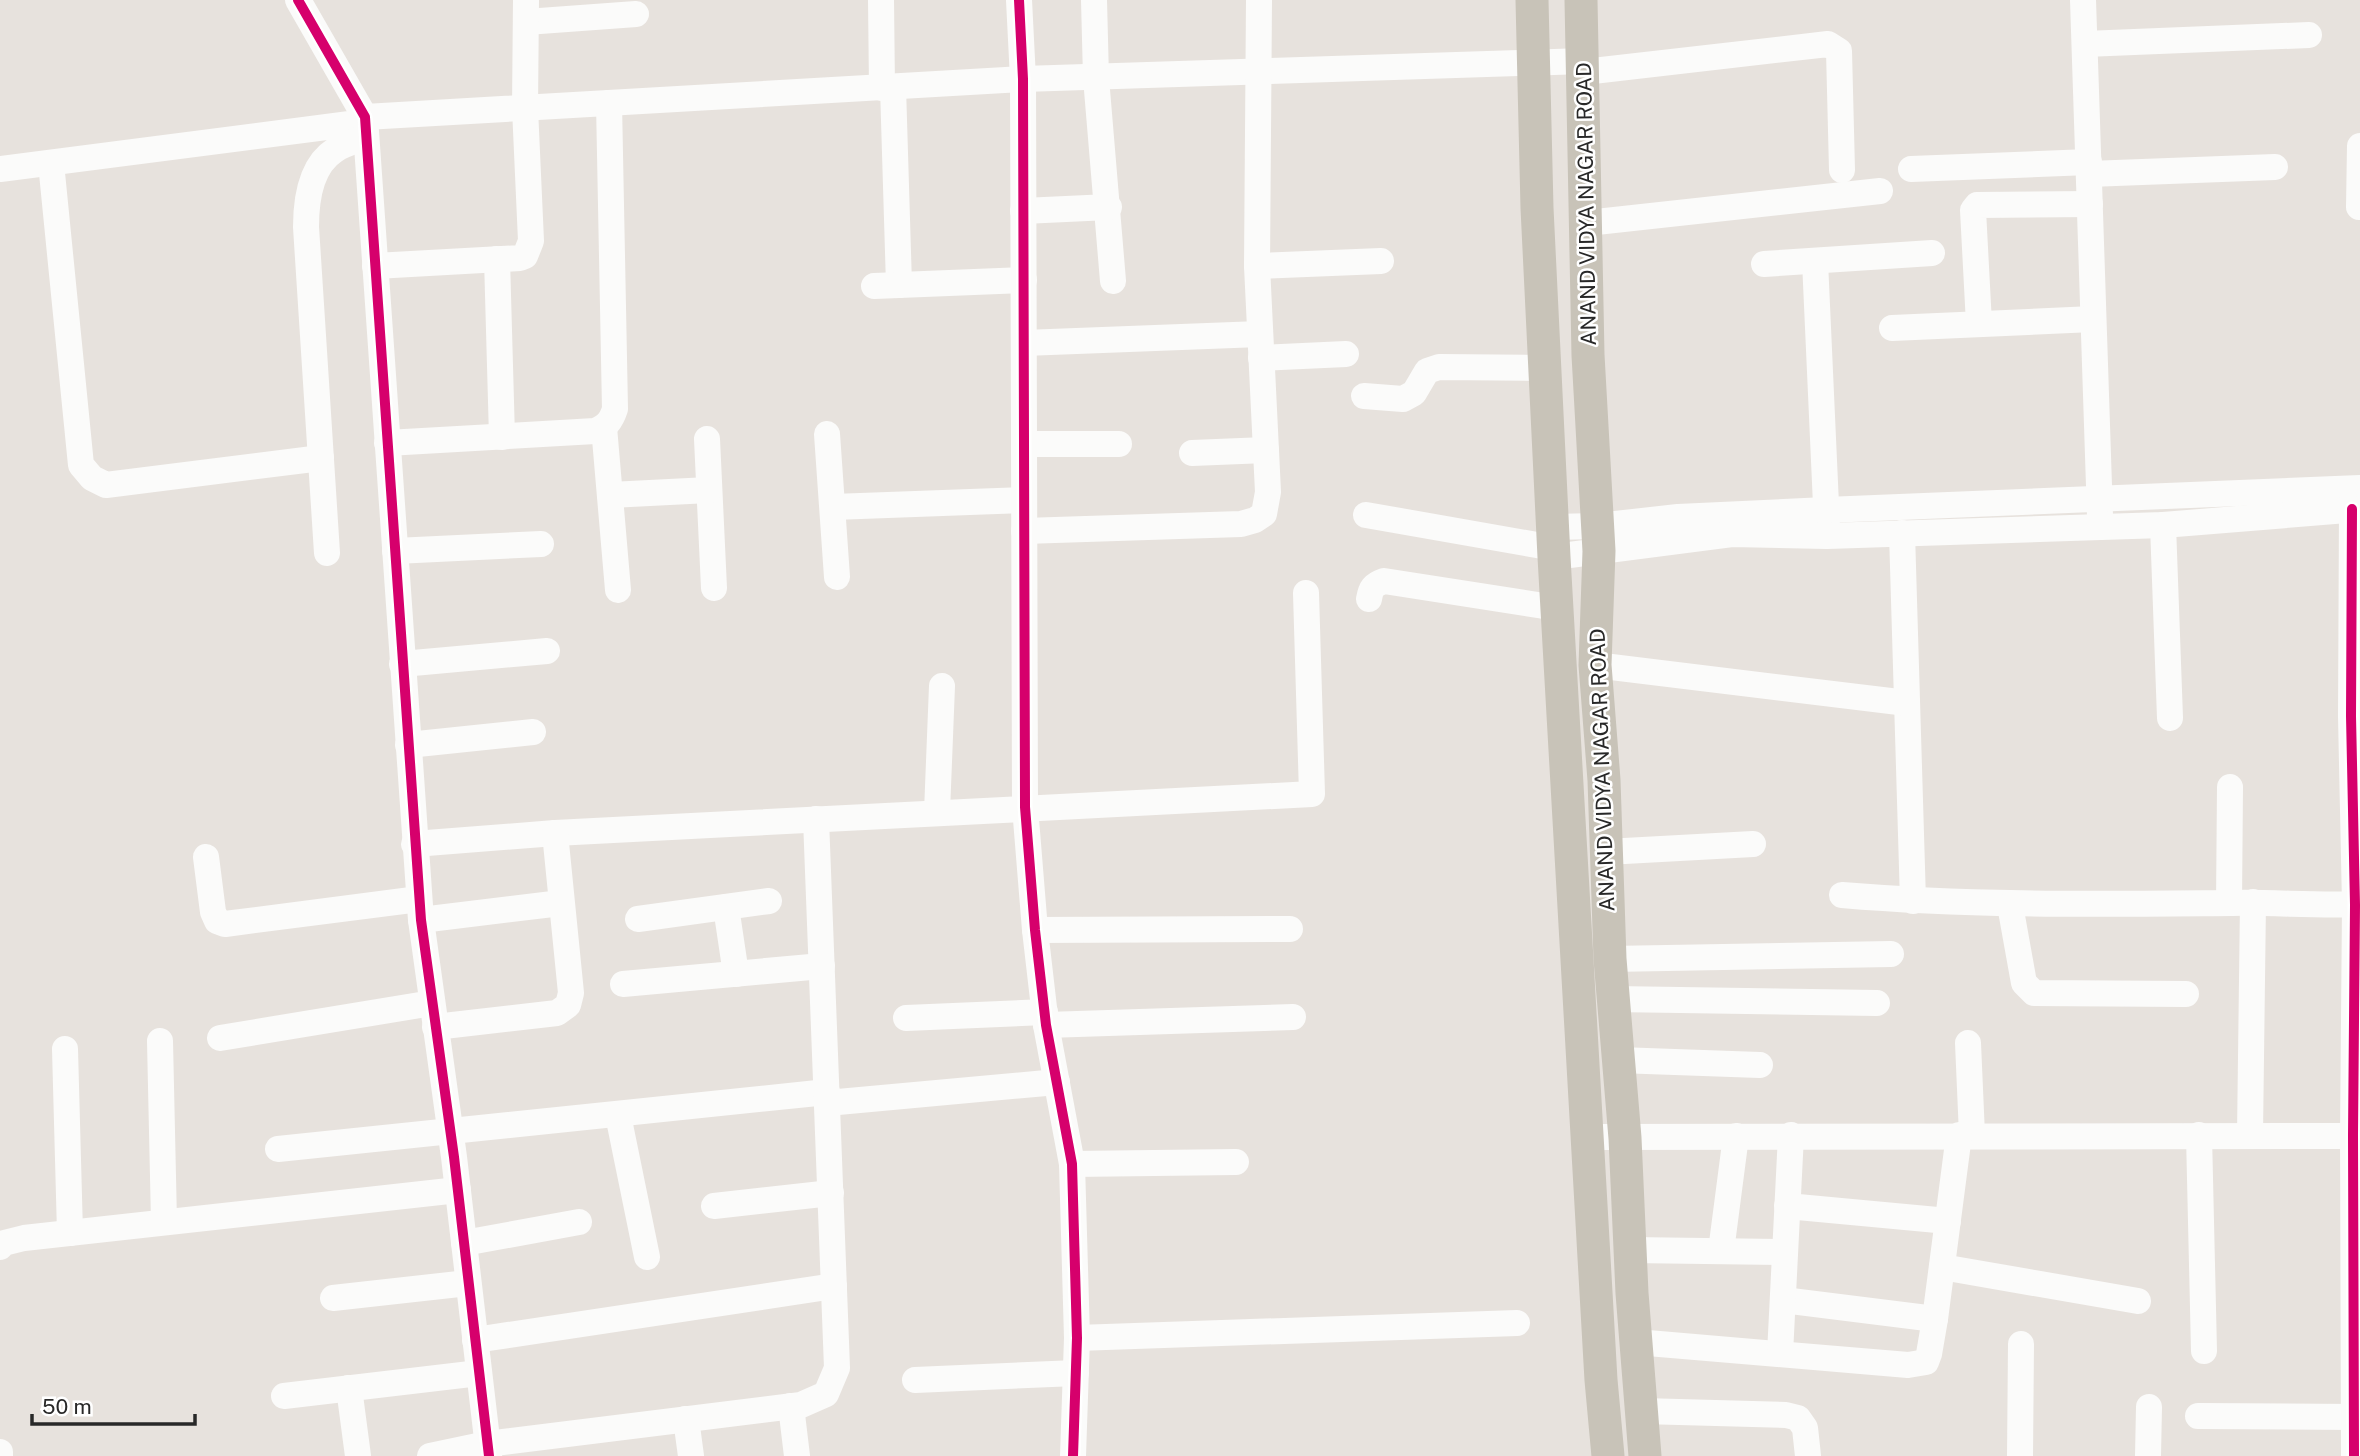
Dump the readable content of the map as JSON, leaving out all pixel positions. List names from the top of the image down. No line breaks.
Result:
{"streets":{"main road":["ANAND VIDYA NAGAR ROAD"]},"scale_bar":"50 m"}
